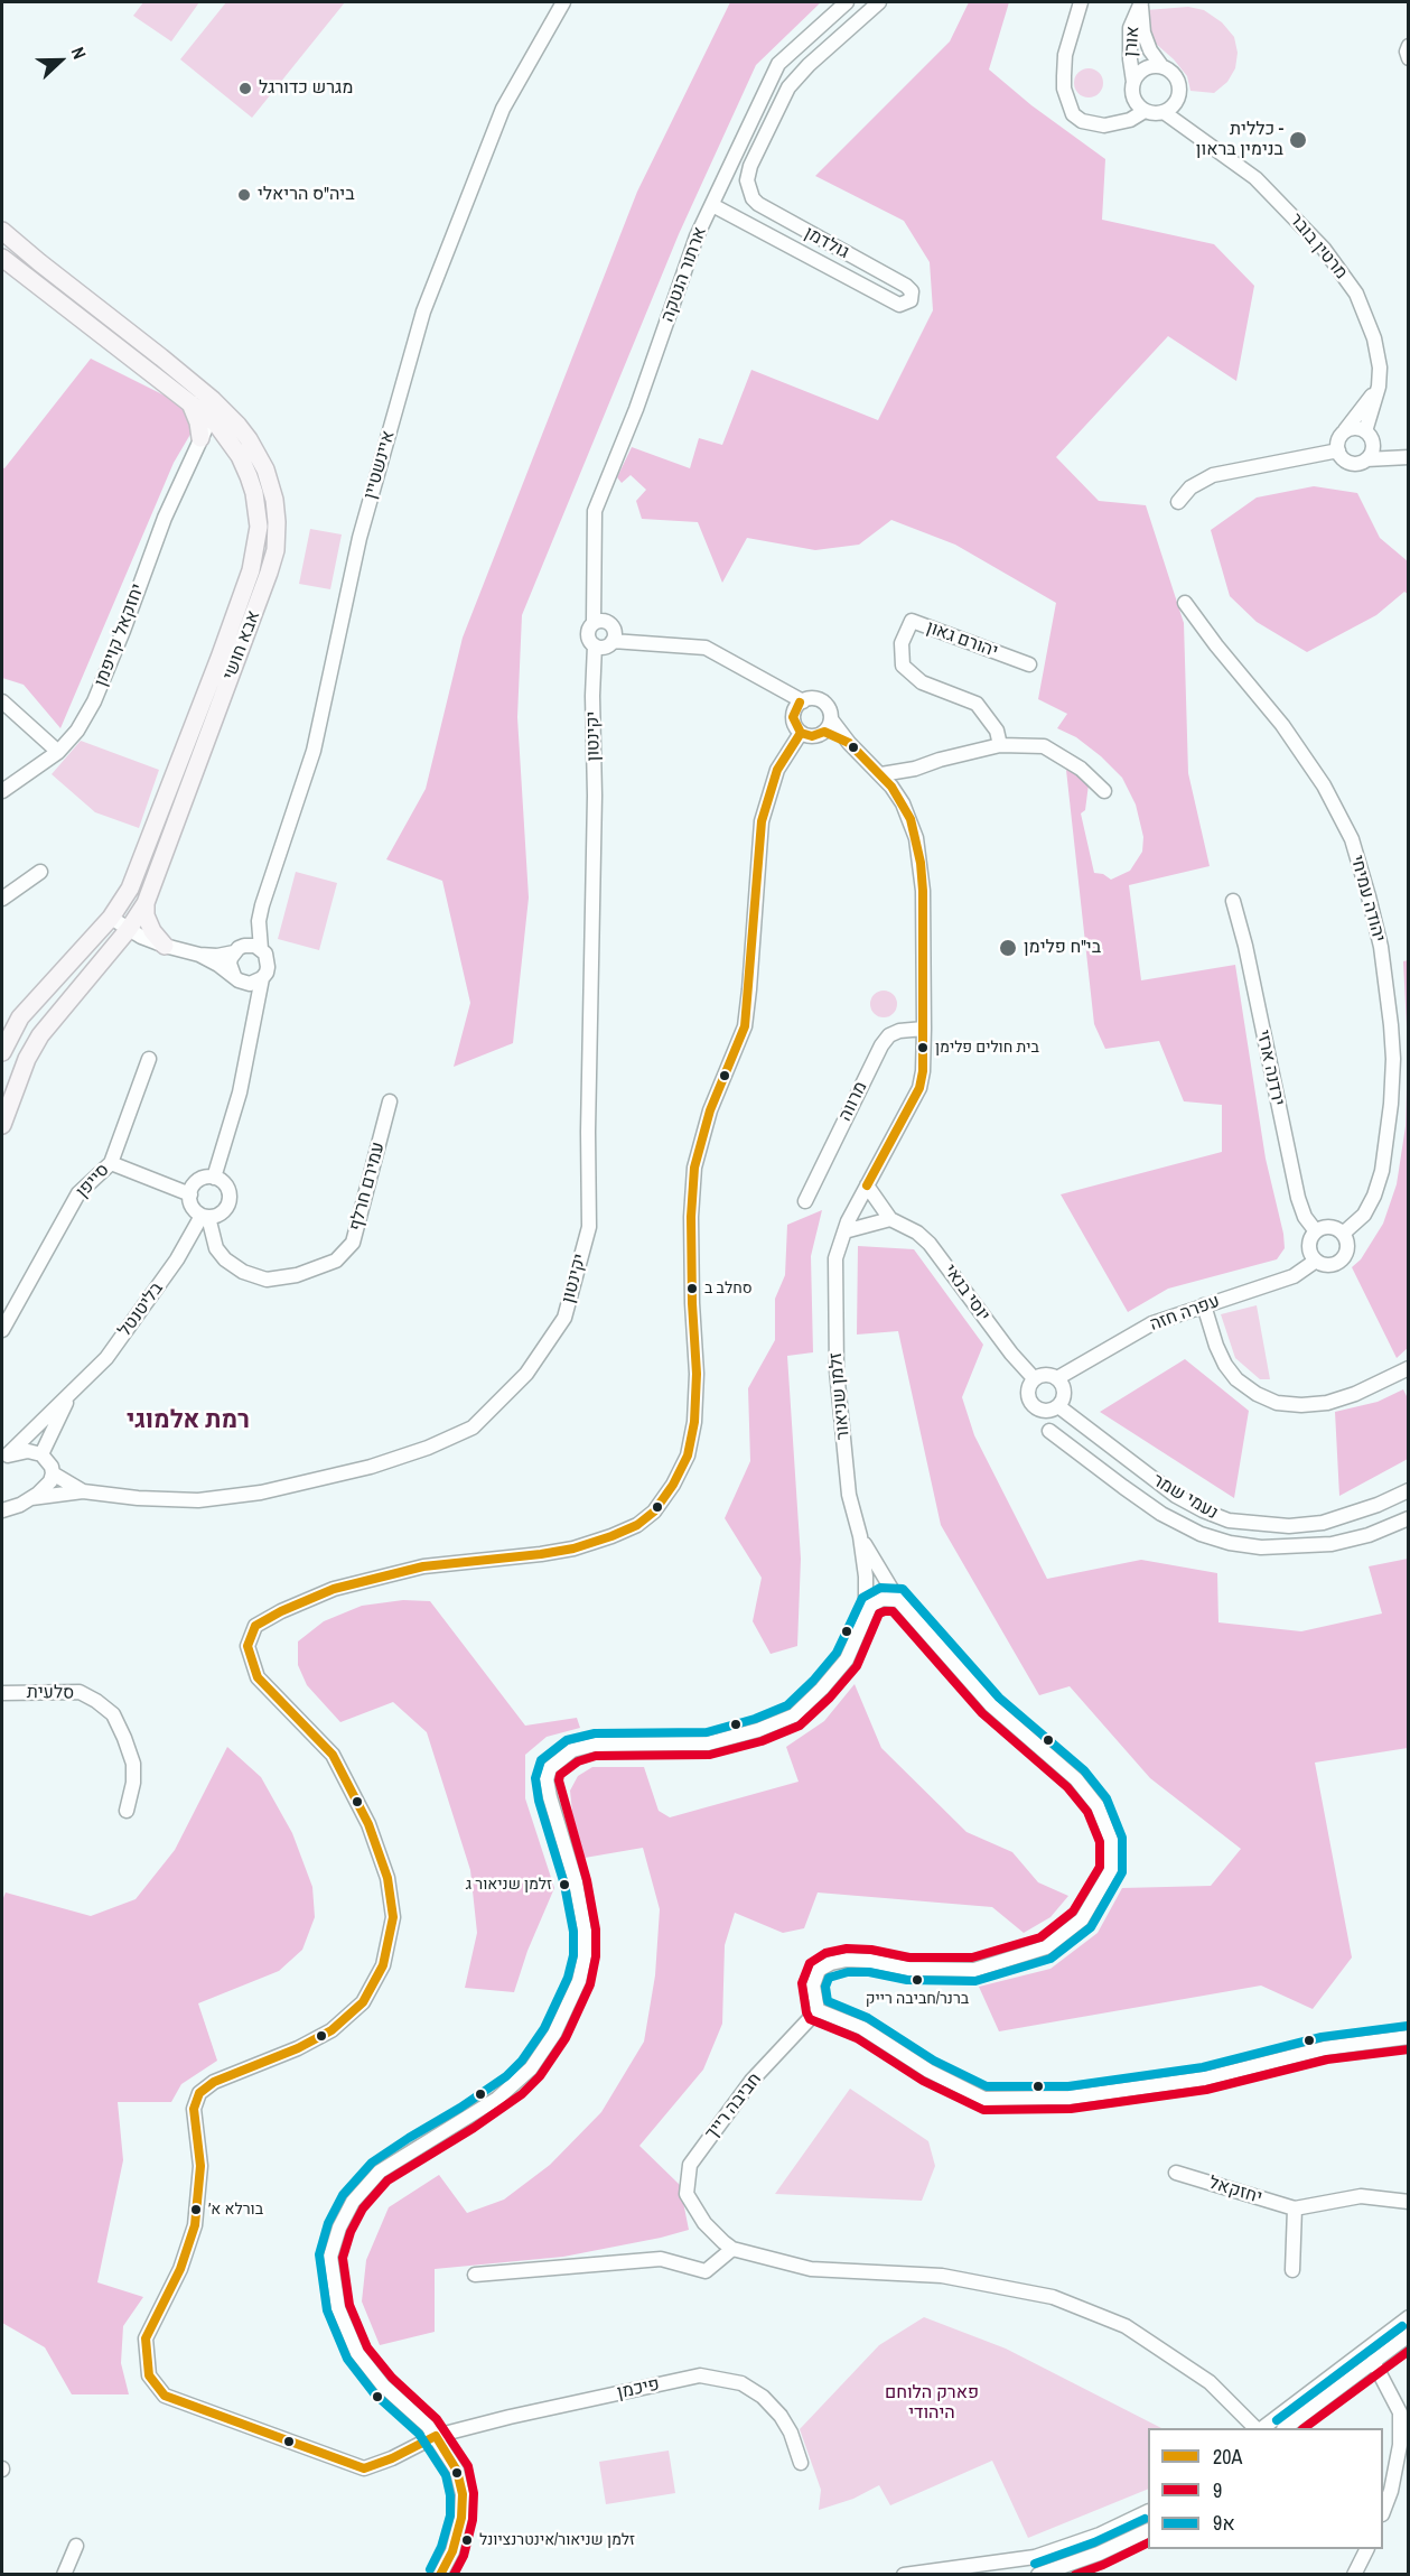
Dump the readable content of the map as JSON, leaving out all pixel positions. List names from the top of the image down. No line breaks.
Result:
{"streets":{"main road":["אבא חושי"],"street":["אורן","גולדמן","מרטין בובר","ארתור הנטקה","איינשטיין","יחזקאל קויפמן","יהורם גאון","יקינטון","יהודה עמיחי","ירדנה ארזי","מרווה","סייפן","עמירם חרלף","יוסי בנאי","בליטנטל","עפרה חזה","זלמן שניאור","נעמי שמר","סלעית","חביבה רייך","יחזקאל","פיכמן"]},"crossings":[["אורן","מרטין בובר"],["גולדמן","ארתור הנטקה"],["ארתור הנטקה","יקינטון"],["יחזקאל קויפמן","אבא חושי"],["יהודה עמיחי","ירדנה ארזי"],["יהודה עמיחי","עפרה חזה"],["ירדנה ארזי","עפרה חזה"],["מרווה","זלמן שניאור"],["עמירם חרלף","בליטנטל"],["יוסי בנאי","עפרה חזה"],["יוסי בנאי","זלמן שניאור"],["יוסי בנאי","נעמי שמר"],["עפרה חזה","נעמי שמר"],["זלמן שניאור","פיכמן"]],"districts":["רמת אלמוגי"],"parks":["פארק הלוחם היהודי"],"places":["מגרש כדורגל","כללית - בנימין בראון","ביה\"ס הריאלי","בי\"ח פלימן","בית חולים פלימן","סחלב ב","זלמן שניאור ג","ברנר/חביבה רייק","בורלא א׳","זלמן שניאור/אינטרנציונל"],"lines":["transit line 20A","transit line 9א","transit line 9"],"legend":["20A","9","9א"],"north":"right"}
